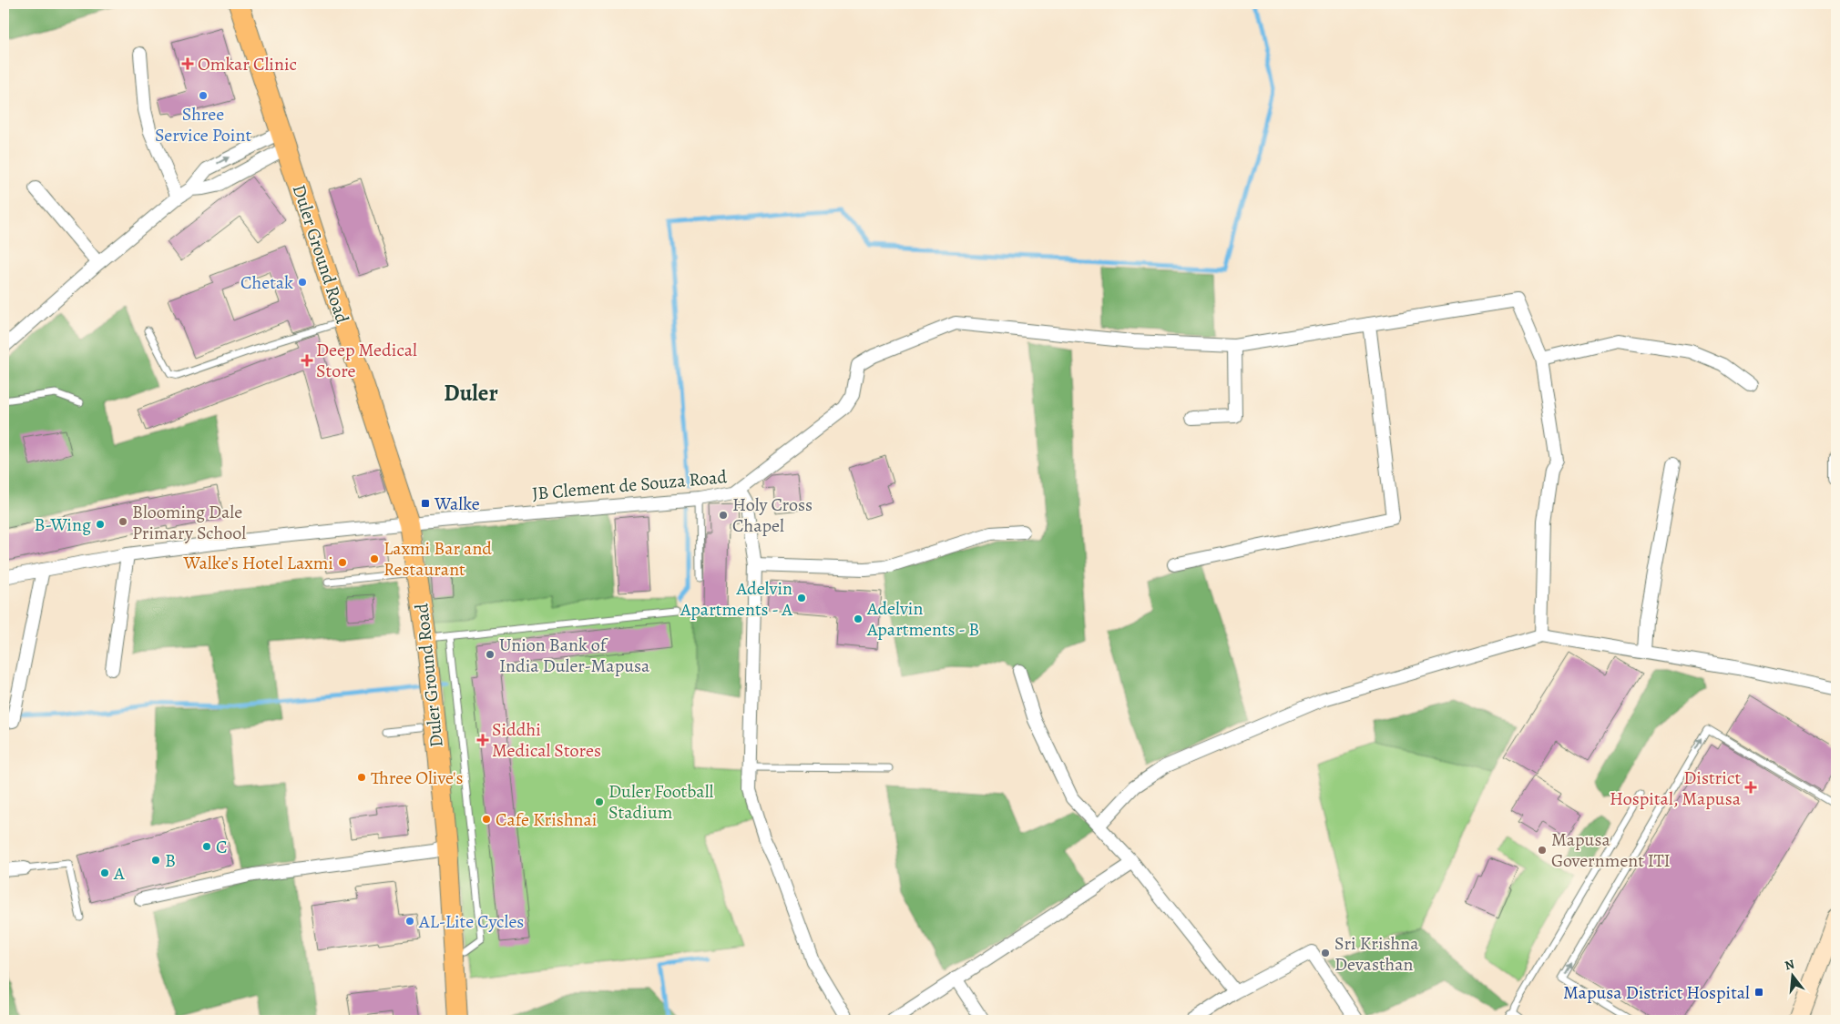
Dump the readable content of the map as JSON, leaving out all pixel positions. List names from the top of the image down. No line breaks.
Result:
{"streets":{"main road":["Duler Ground Road"],"street":["JB Clement de Souza Road"]},"crossings":[["Duler Ground Road","JB Clement de Souza Road"]],"districts":["Duler"],"places":{"health":["Omkar Clinic","Deep Medical Store","Siddhi Medical Stores","District Hospital, Mapusa"],"other":["Shree Service Point","Chetak","Holy Cross Chapel","Blooming Dale Primary School","B-Wing","Laxmi Bar and Restaurant","Walke’s Hotel Laxmi","Adelvin Apartments - A","Adelvin Apartments - B","Union Bank of India Duler-Mapusa","Three Olive's","Duler Football Stadium","Cafe Krishnai","C","Mapusa Government ITI","B","A","AL-Lite Cycles","Sri Krishna Devasthan"],"transit":["Walke","Mapusa District Hospital"]},"north":"top"}
